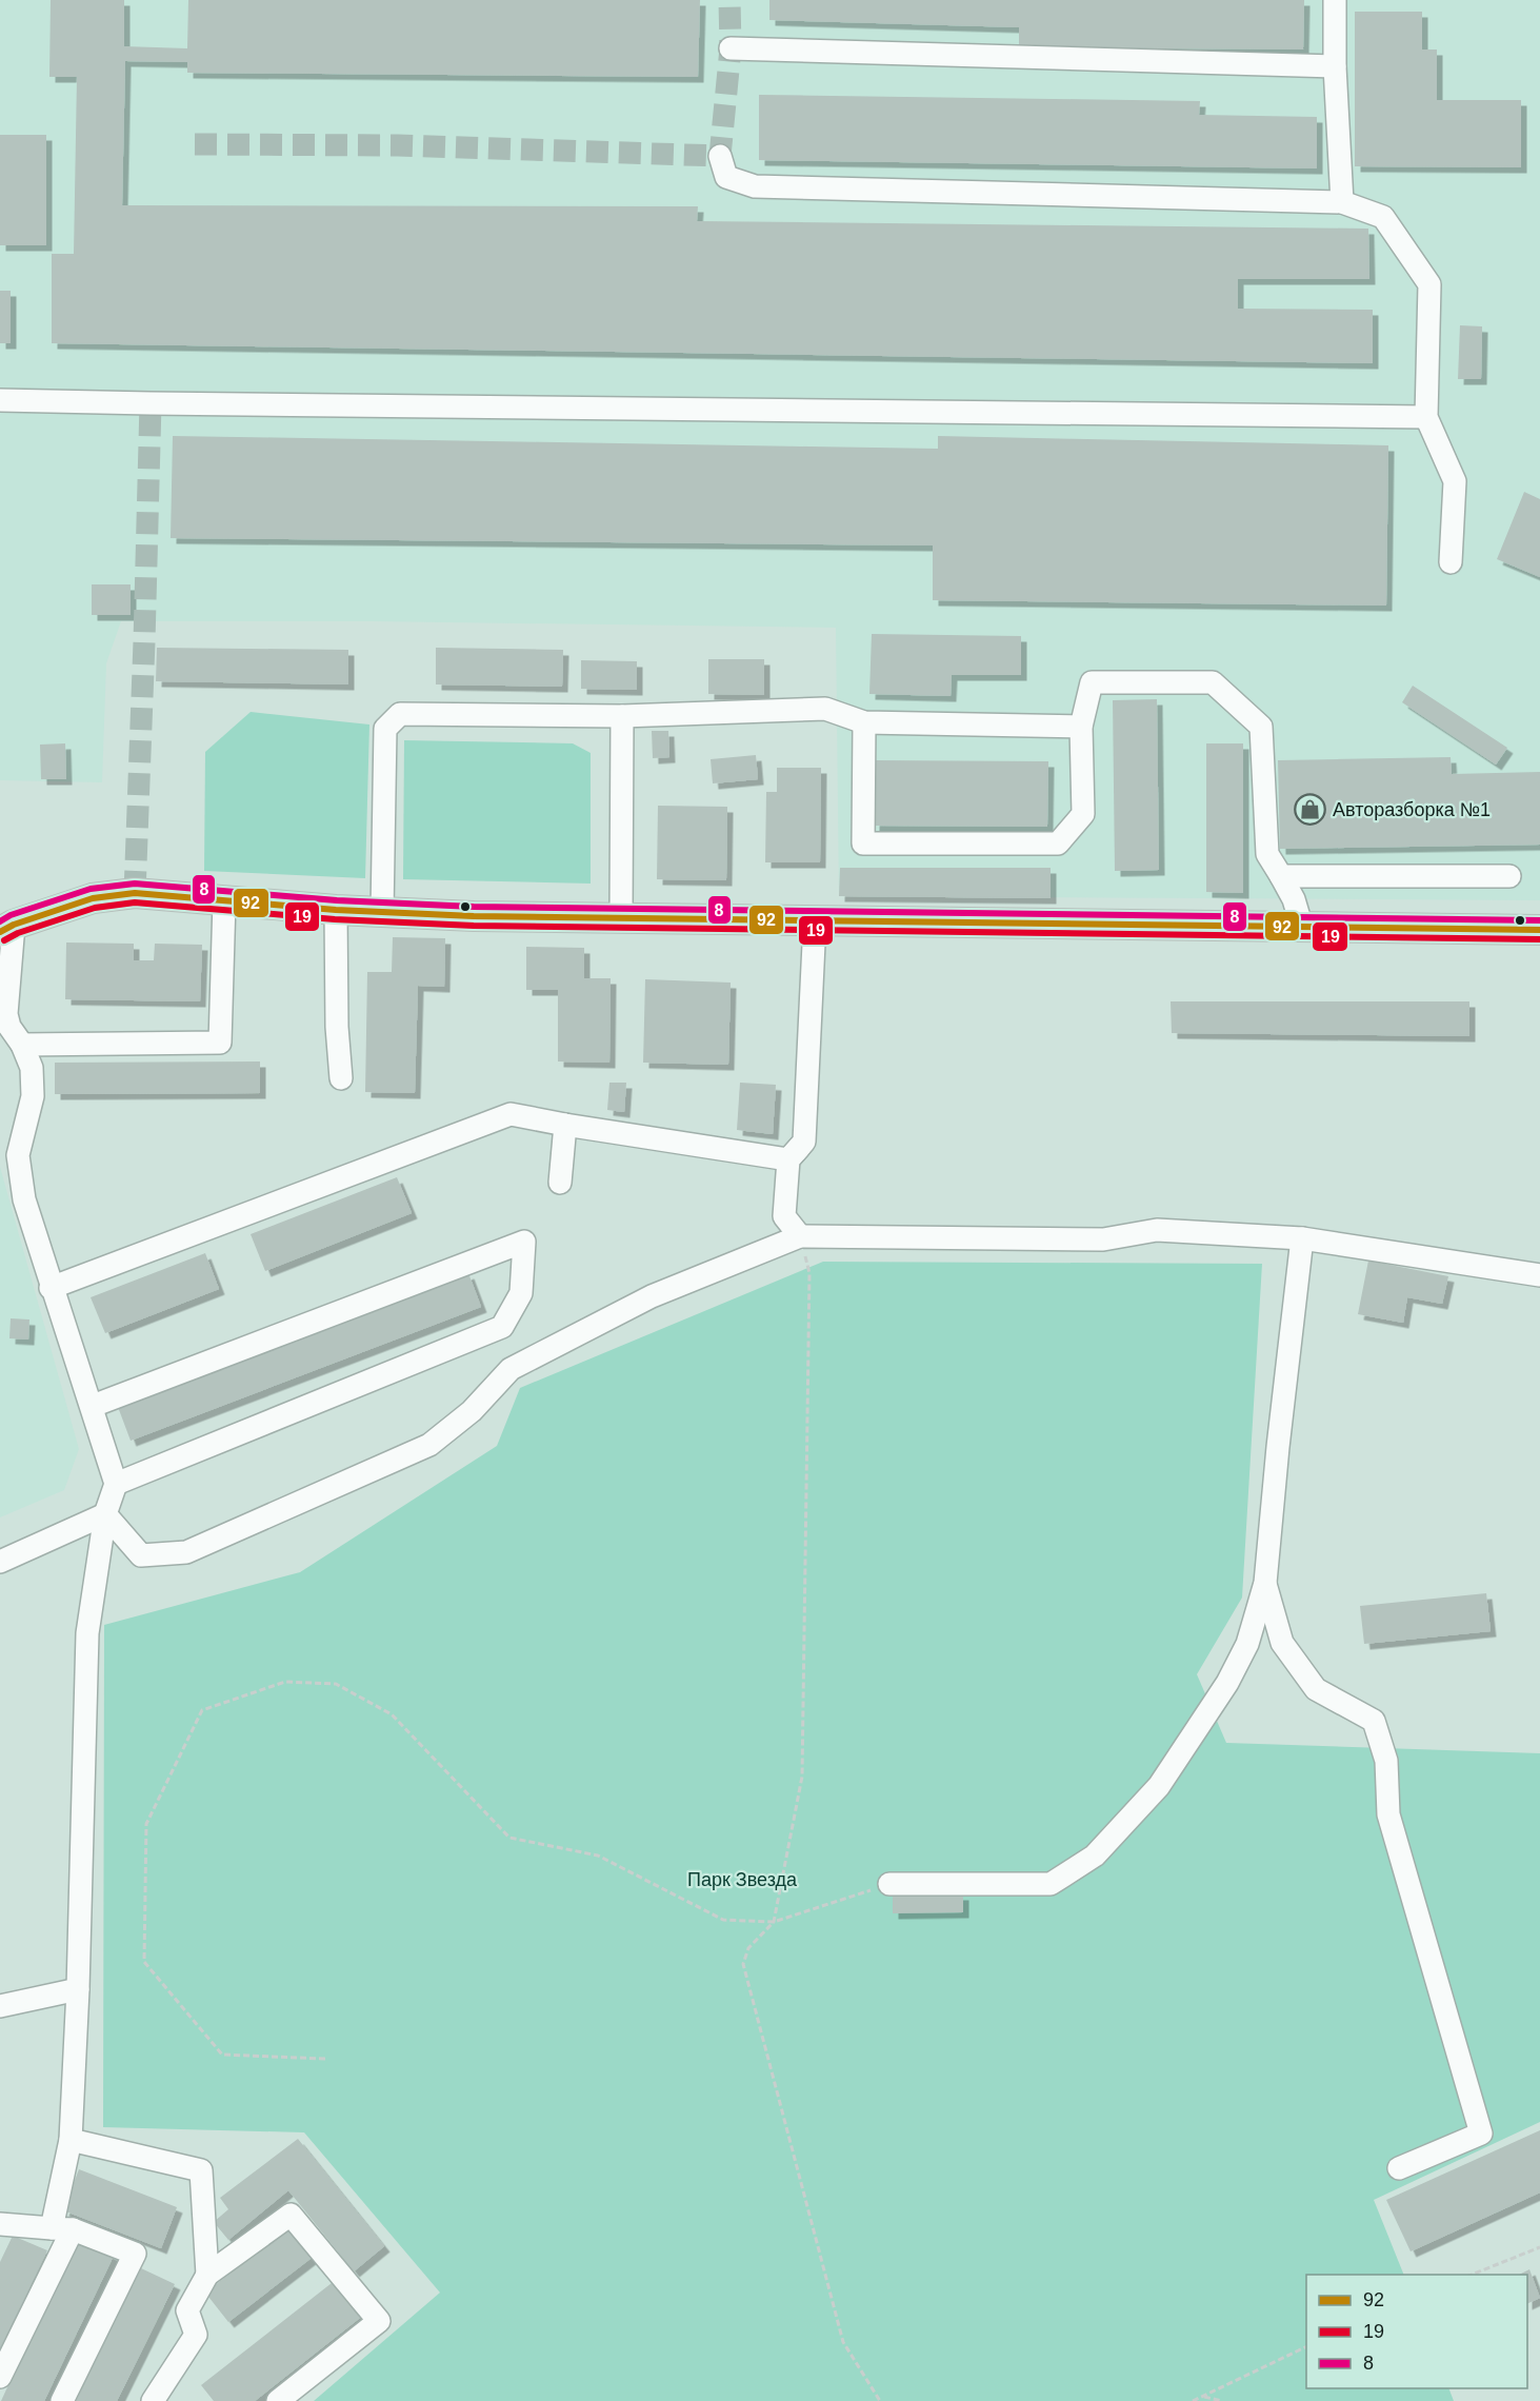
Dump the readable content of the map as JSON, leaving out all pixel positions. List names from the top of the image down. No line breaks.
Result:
{"parks":["Парк Звезда"],"places":{"shop":["Авторазборка №1"]},"lines":["transit line 8","transit line 92","transit line 19"],"legend":["92","19","8"]}
